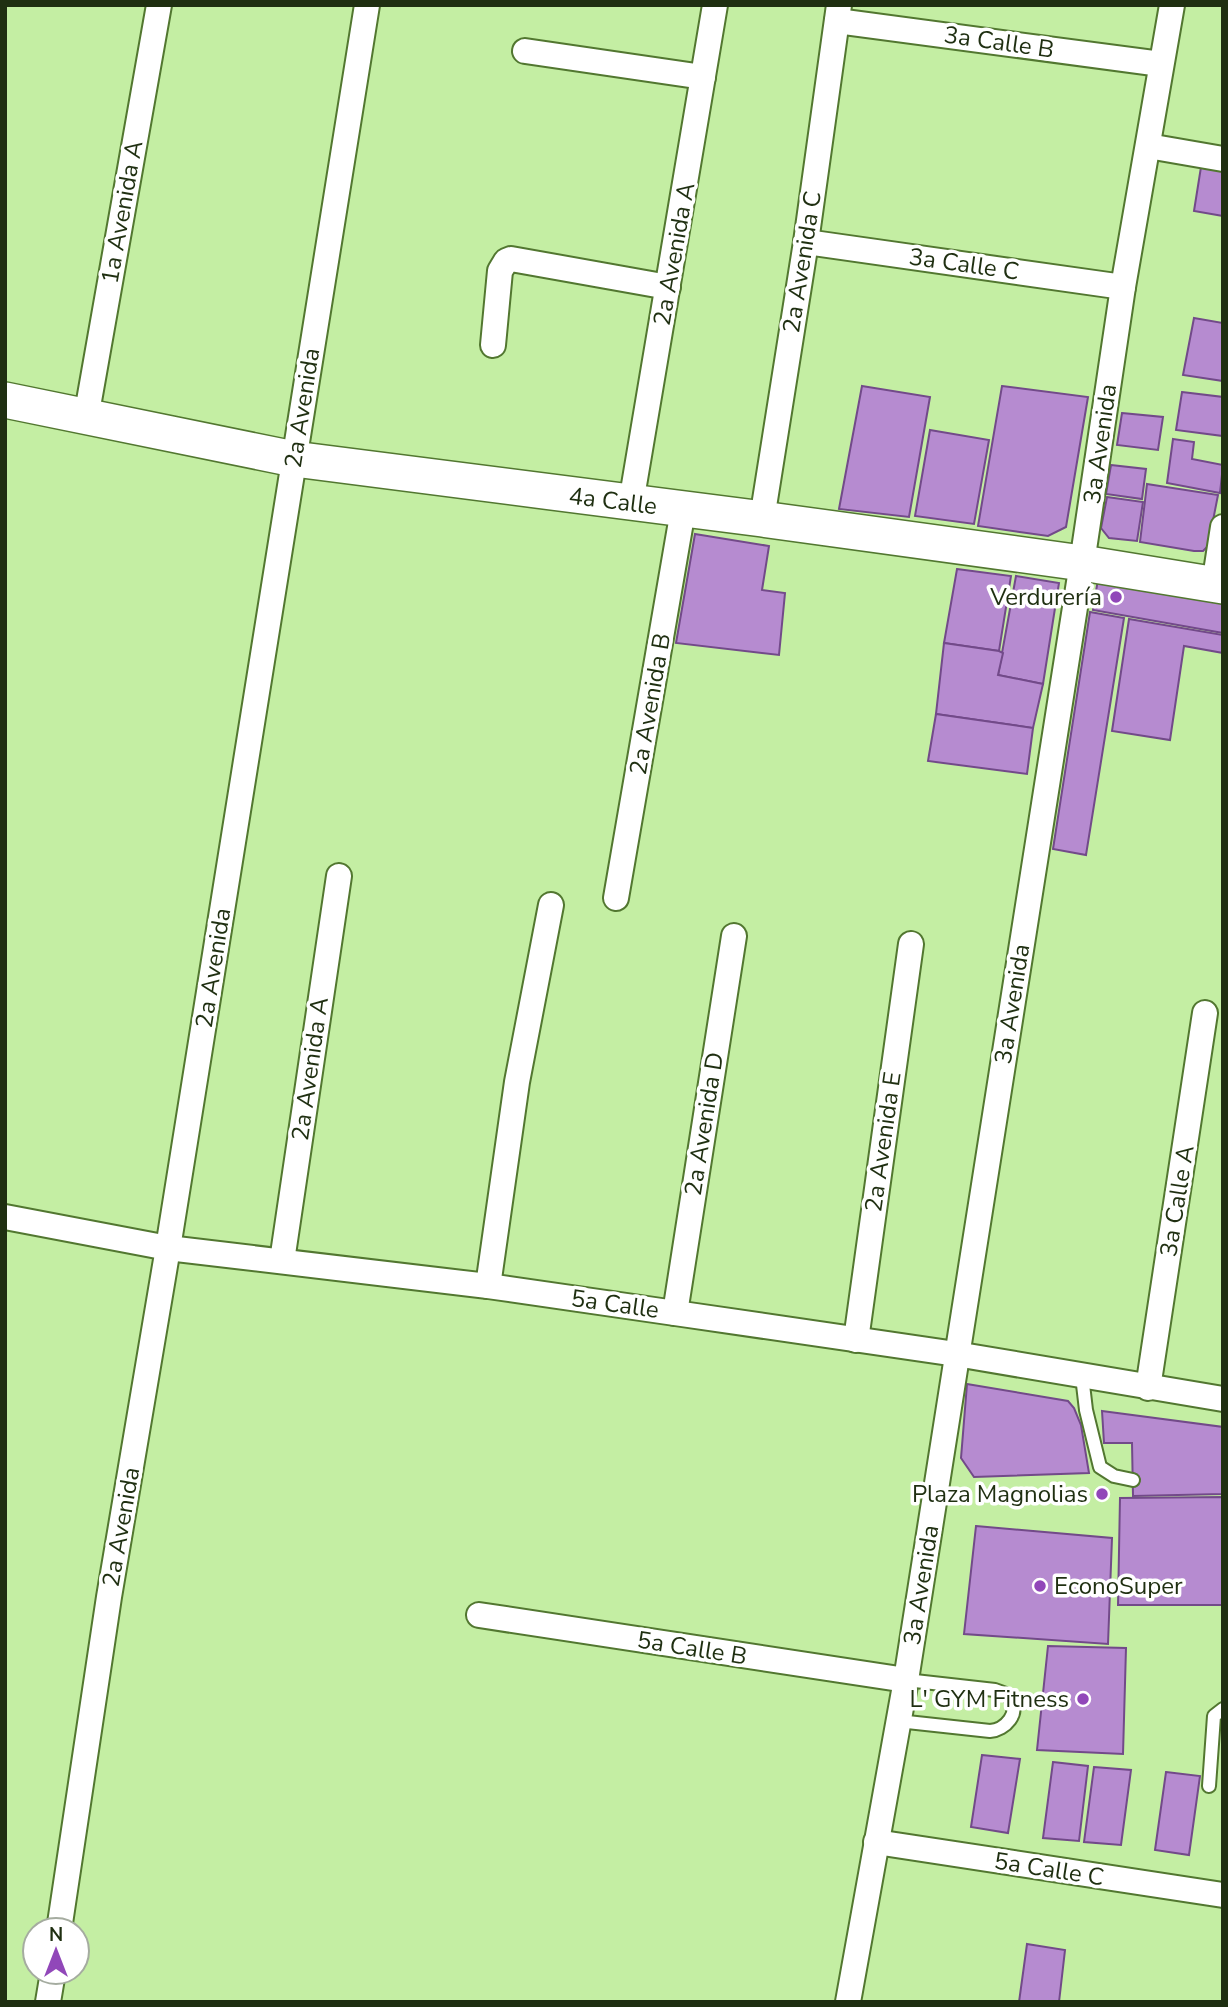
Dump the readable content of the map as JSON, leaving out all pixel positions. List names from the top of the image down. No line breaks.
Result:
{"streets":{"main road":["4a Calle"],"street":["3a Calle B","1a Avenida A","2a Avenida A","2a Avenida C","3a Calle C","2a Avenida","3a Avenida","2a Avenida B","2a Avenida D","2a Avenida E","3a Calle A","5a Calle","5a Calle B","5a Calle C"]},"crossings":[["3a Calle B","2a Avenida C"],["3a Calle B","3a Avenida"],["1a Avenida A","4a Calle"],["2a Avenida A","4a Calle"],["2a Avenida A","5a Calle"],["2a Avenida C","3a Calle C"],["2a Avenida C","4a Calle"],["3a Calle C","3a Avenida"],["2a Avenida","4a Calle"],["2a Avenida","5a Calle"],["3a Avenida","4a Calle"],["3a Avenida","5a Calle"],["3a Avenida","5a Calle B"],["3a Avenida","5a Calle C"],["4a Calle","2a Avenida B"],["2a Avenida D","5a Calle"],["2a Avenida E","5a Calle"],["3a Calle A","5a Calle"]],"places":["Verdurería","Plaza Magnolias","EconoSuper","L' GYM Fitness"],"north":"top"}
